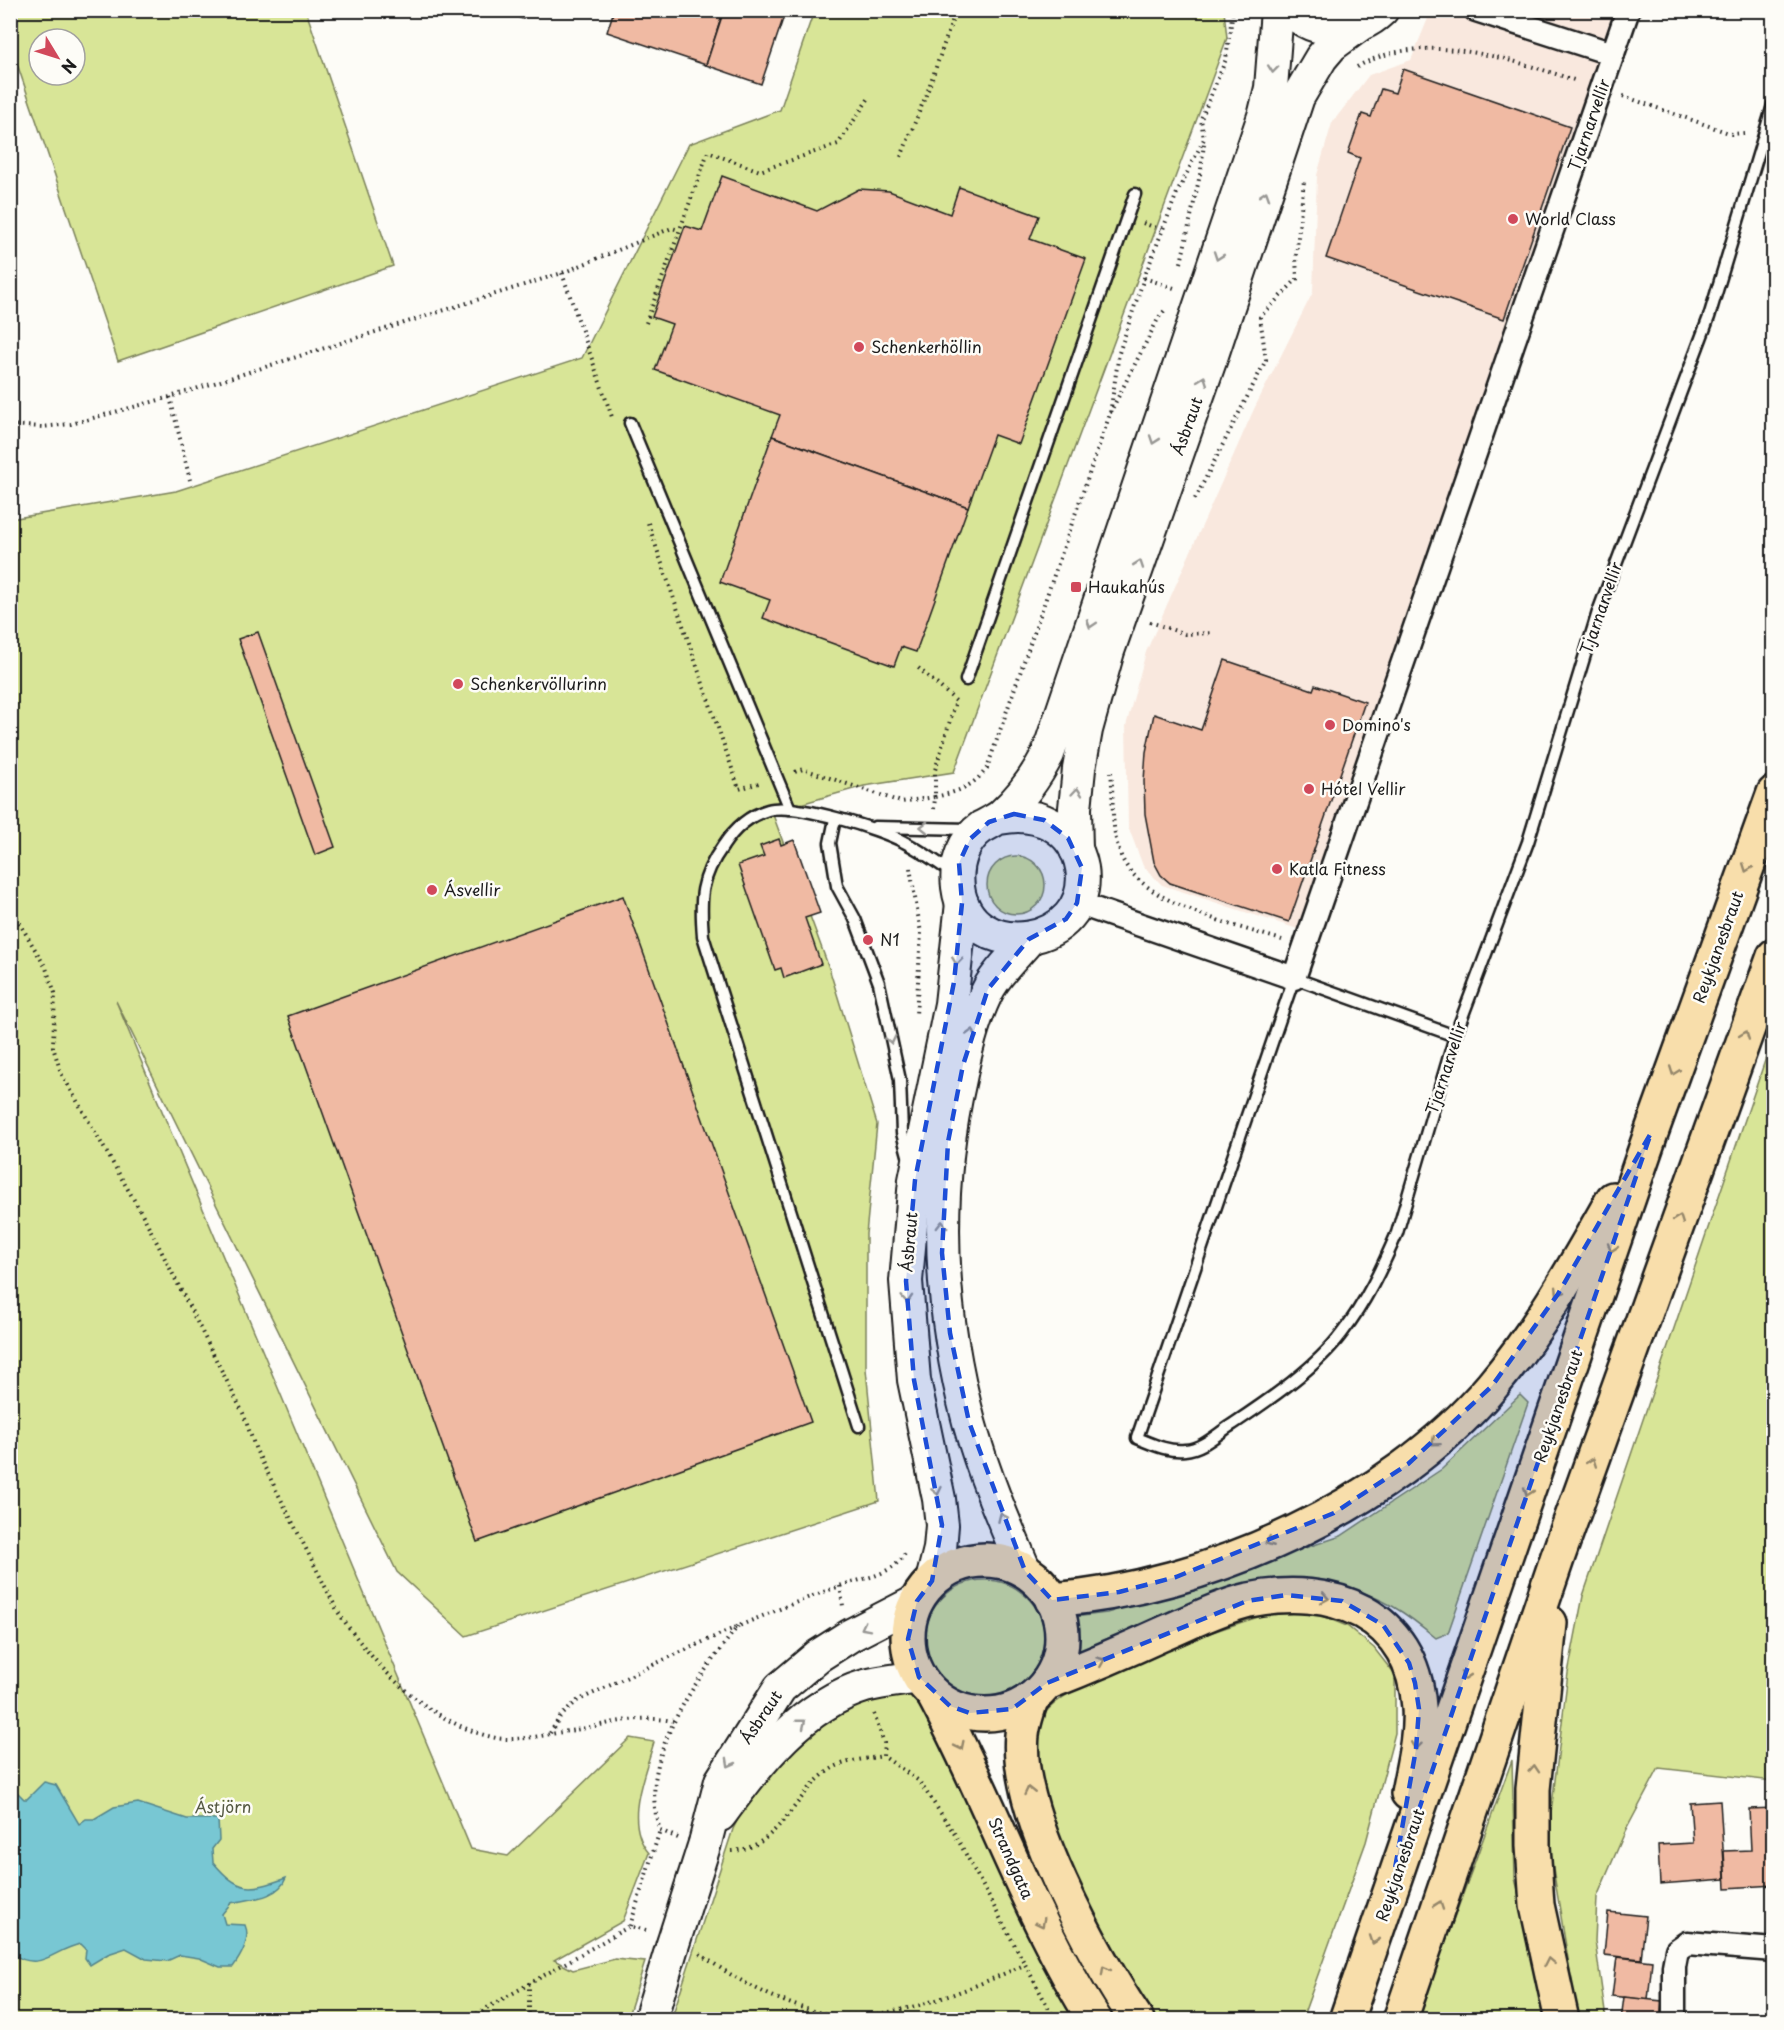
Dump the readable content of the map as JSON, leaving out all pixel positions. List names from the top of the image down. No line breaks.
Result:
{"streets":{"main road":["Reykjanesbraut","Strandgata"],"street":["Tjarnarvellir","Ásbraut"]},"crossings":[["Ásbraut","Strandgata"]],"parks":["Ástjörn"],"places":{"other":["World Class","Schenkerhöllin","Schenkervöllurinn","Domino's","Hótel Vellir","Katla Fitness","Ásvellir","N1"],"transit":["Haukahús"]},"north":"bottom right"}
